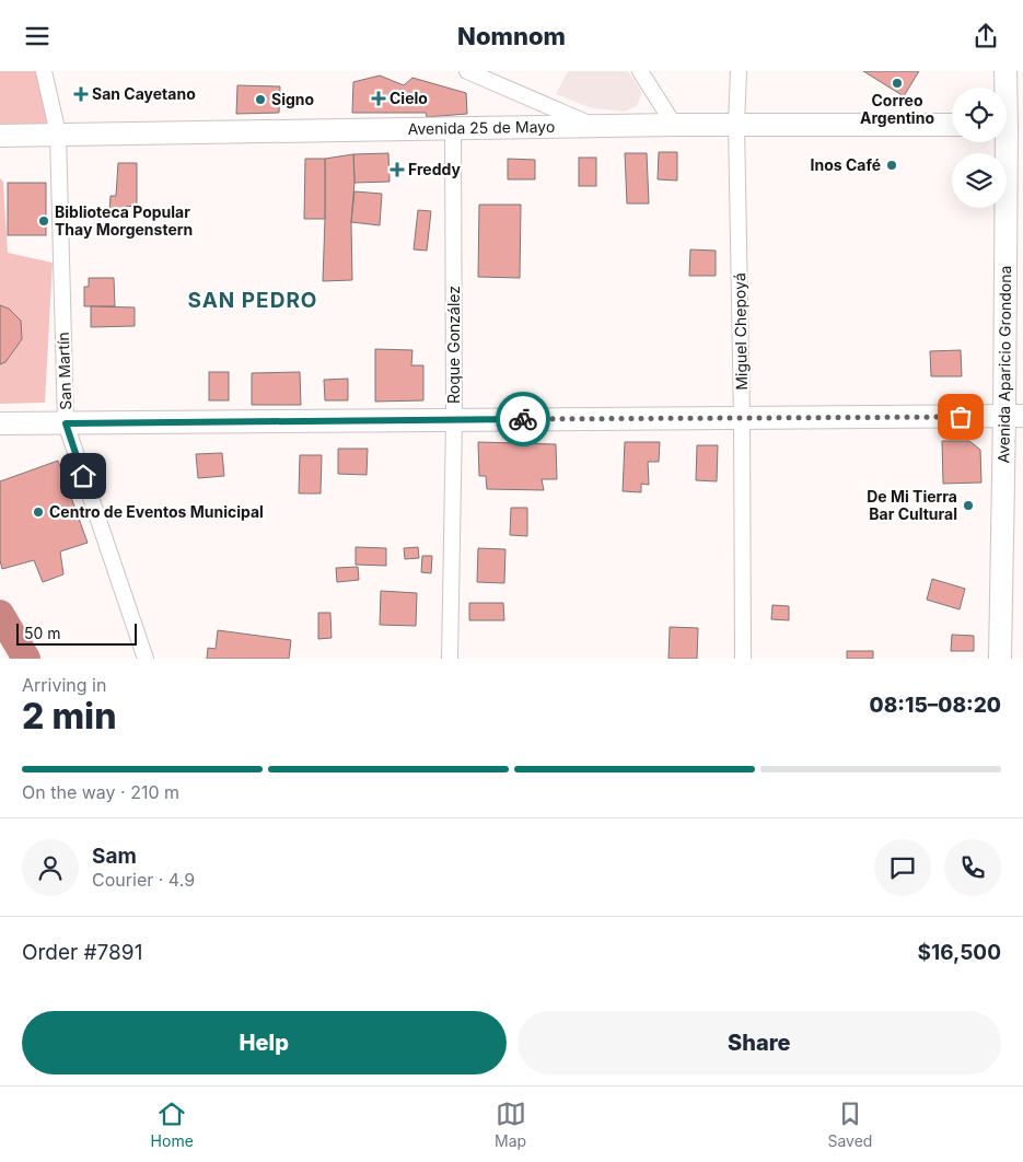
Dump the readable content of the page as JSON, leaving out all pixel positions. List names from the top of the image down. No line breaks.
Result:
{"streets":{"main road":["Avenida 25 de Mayo","Avenida Aparicio Grondona"],"street":["Miguel Chepoyá","Roque González","San Martín"]},"crossings":[["Avenida 25 de Mayo","Miguel Chepoyá"],["Avenida 25 de Mayo","Roque González"],["Avenida 25 de Mayo","San Martín"]],"districts":["SAN PEDRO"],"places":{"other":["Correo Argentino","Signo","Inos Café","Biblioteca Popular Thay Morgenstern","De Mi Tierra Bar Cultural","Centro de Eventos Municipal"],"health":["San Cayetano","Cielo","Freddy"]},"scale_bar":"50 m","page":{"header":"Nomnom","scale":"50 m","heading":["2 min","Arriving in","08:15–08:20"],"panel":["Sam","Courier · 4.9","Order #7891","$16,500"],"bar":"On the way · 210 m","buttons":["Help","Share"],"tabs":["Home","Map","Saved"]}}
